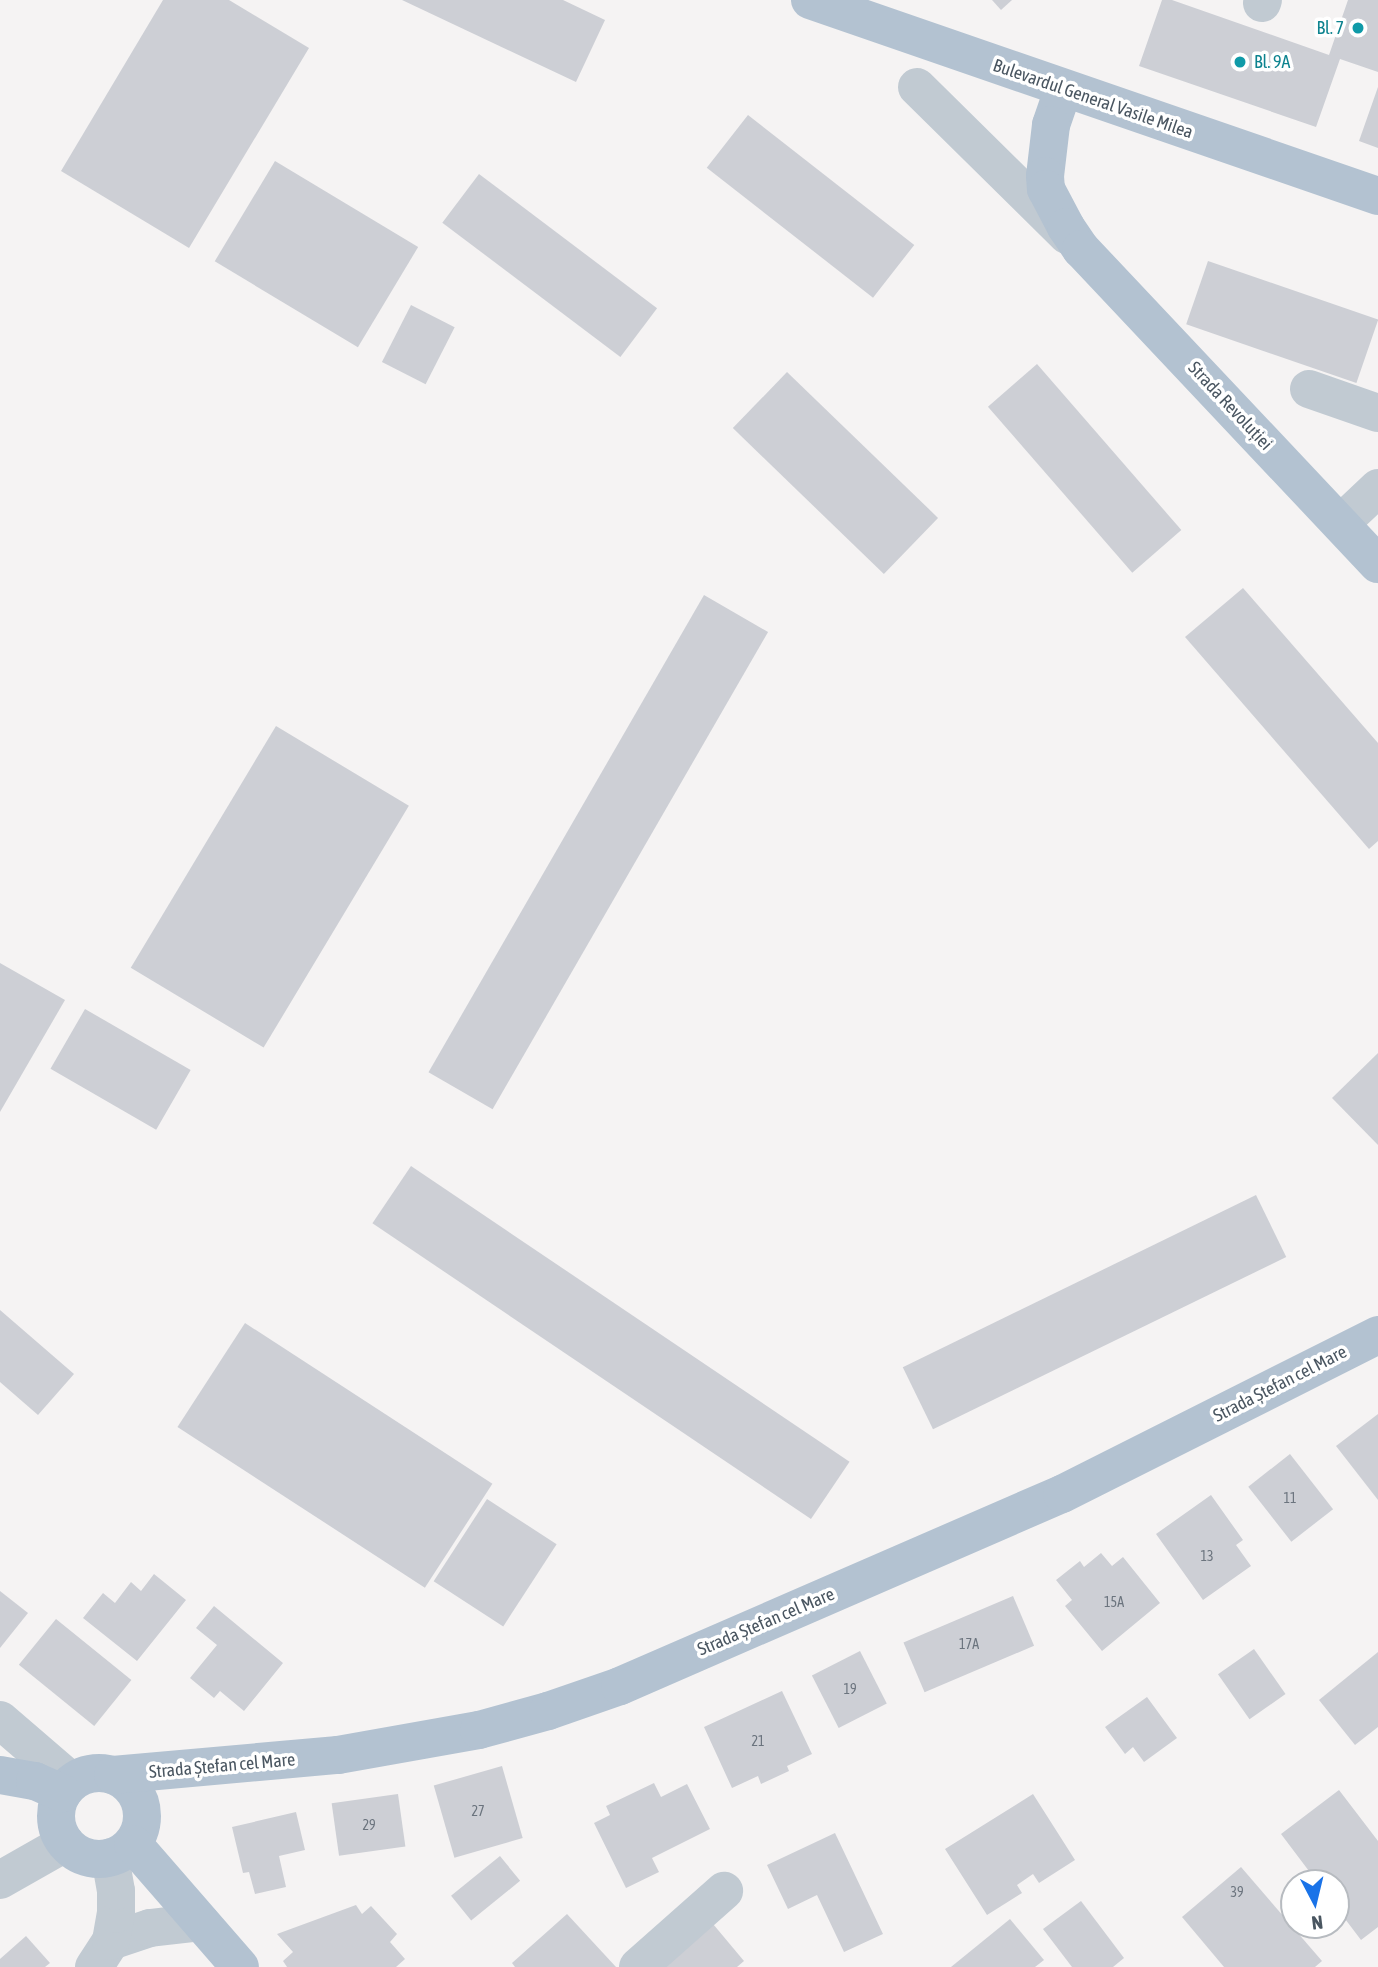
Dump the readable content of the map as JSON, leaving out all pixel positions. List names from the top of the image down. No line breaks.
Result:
{"streets":{"main road":["Bulevardul General Vasile Milea","Strada Revoluției","Strada Ștefan cel Mare"]},"crossings":[["Bulevardul General Vasile Milea","Strada Revoluției"]],"places":["Bl. 7","Bl. 9A"],"house_numbers":["11","13","15A","17A","19","21","27","29","39"],"north":"bottom"}
